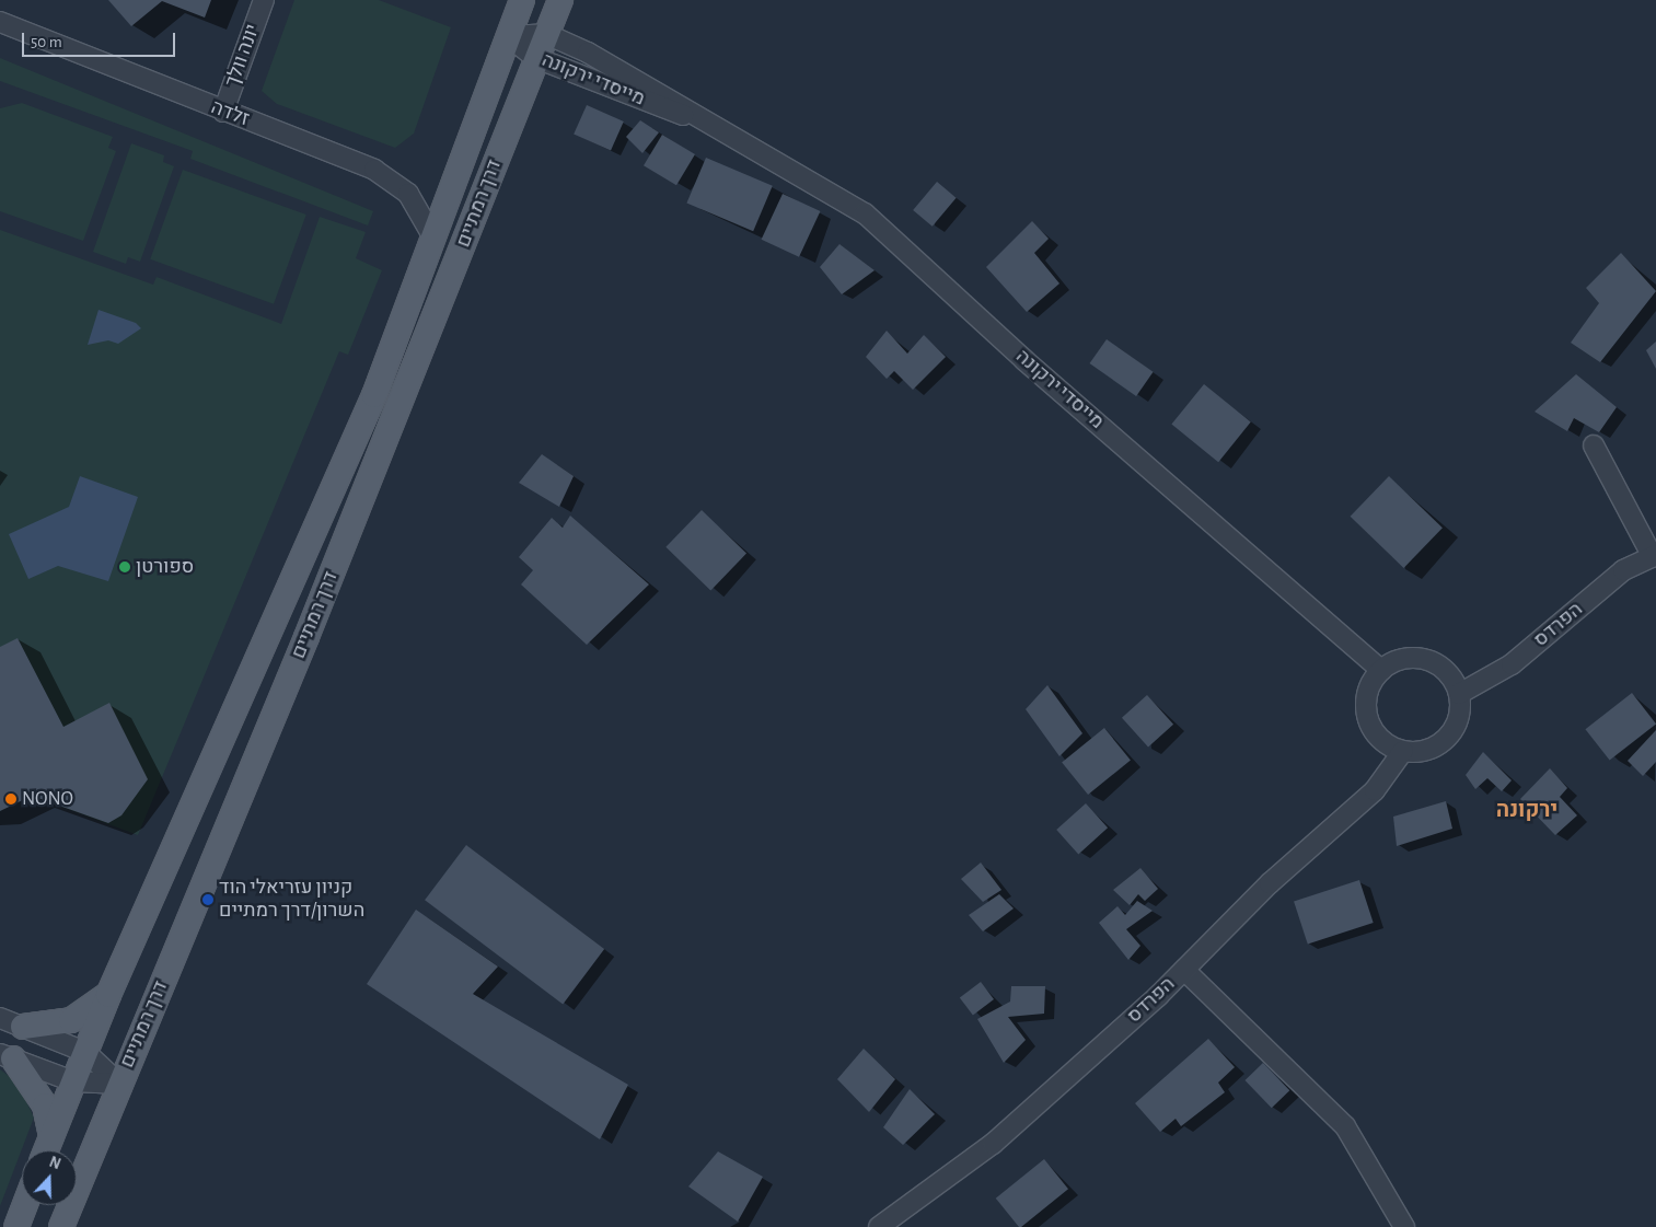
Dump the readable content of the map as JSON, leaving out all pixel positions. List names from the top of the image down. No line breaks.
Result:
{"streets":{"main road":["דרך רמתיים"],"street":["יונה וולך","מייסדי ירקונה","זלדה","הפרדס"]},"crossings":[["יונה וולך","זלדה"],["מייסדי ירקונה","דרך רמתיים"],["מייסדי ירקונה","הפרדס"],["זלדה","דרך רמתיים"]],"districts":["ירקונה"],"places":["ספורטן","NONO","קניון עזריאלי הוד השרון/דרך רמתיים"],"scale_bar":"50 m","north":"top"}
